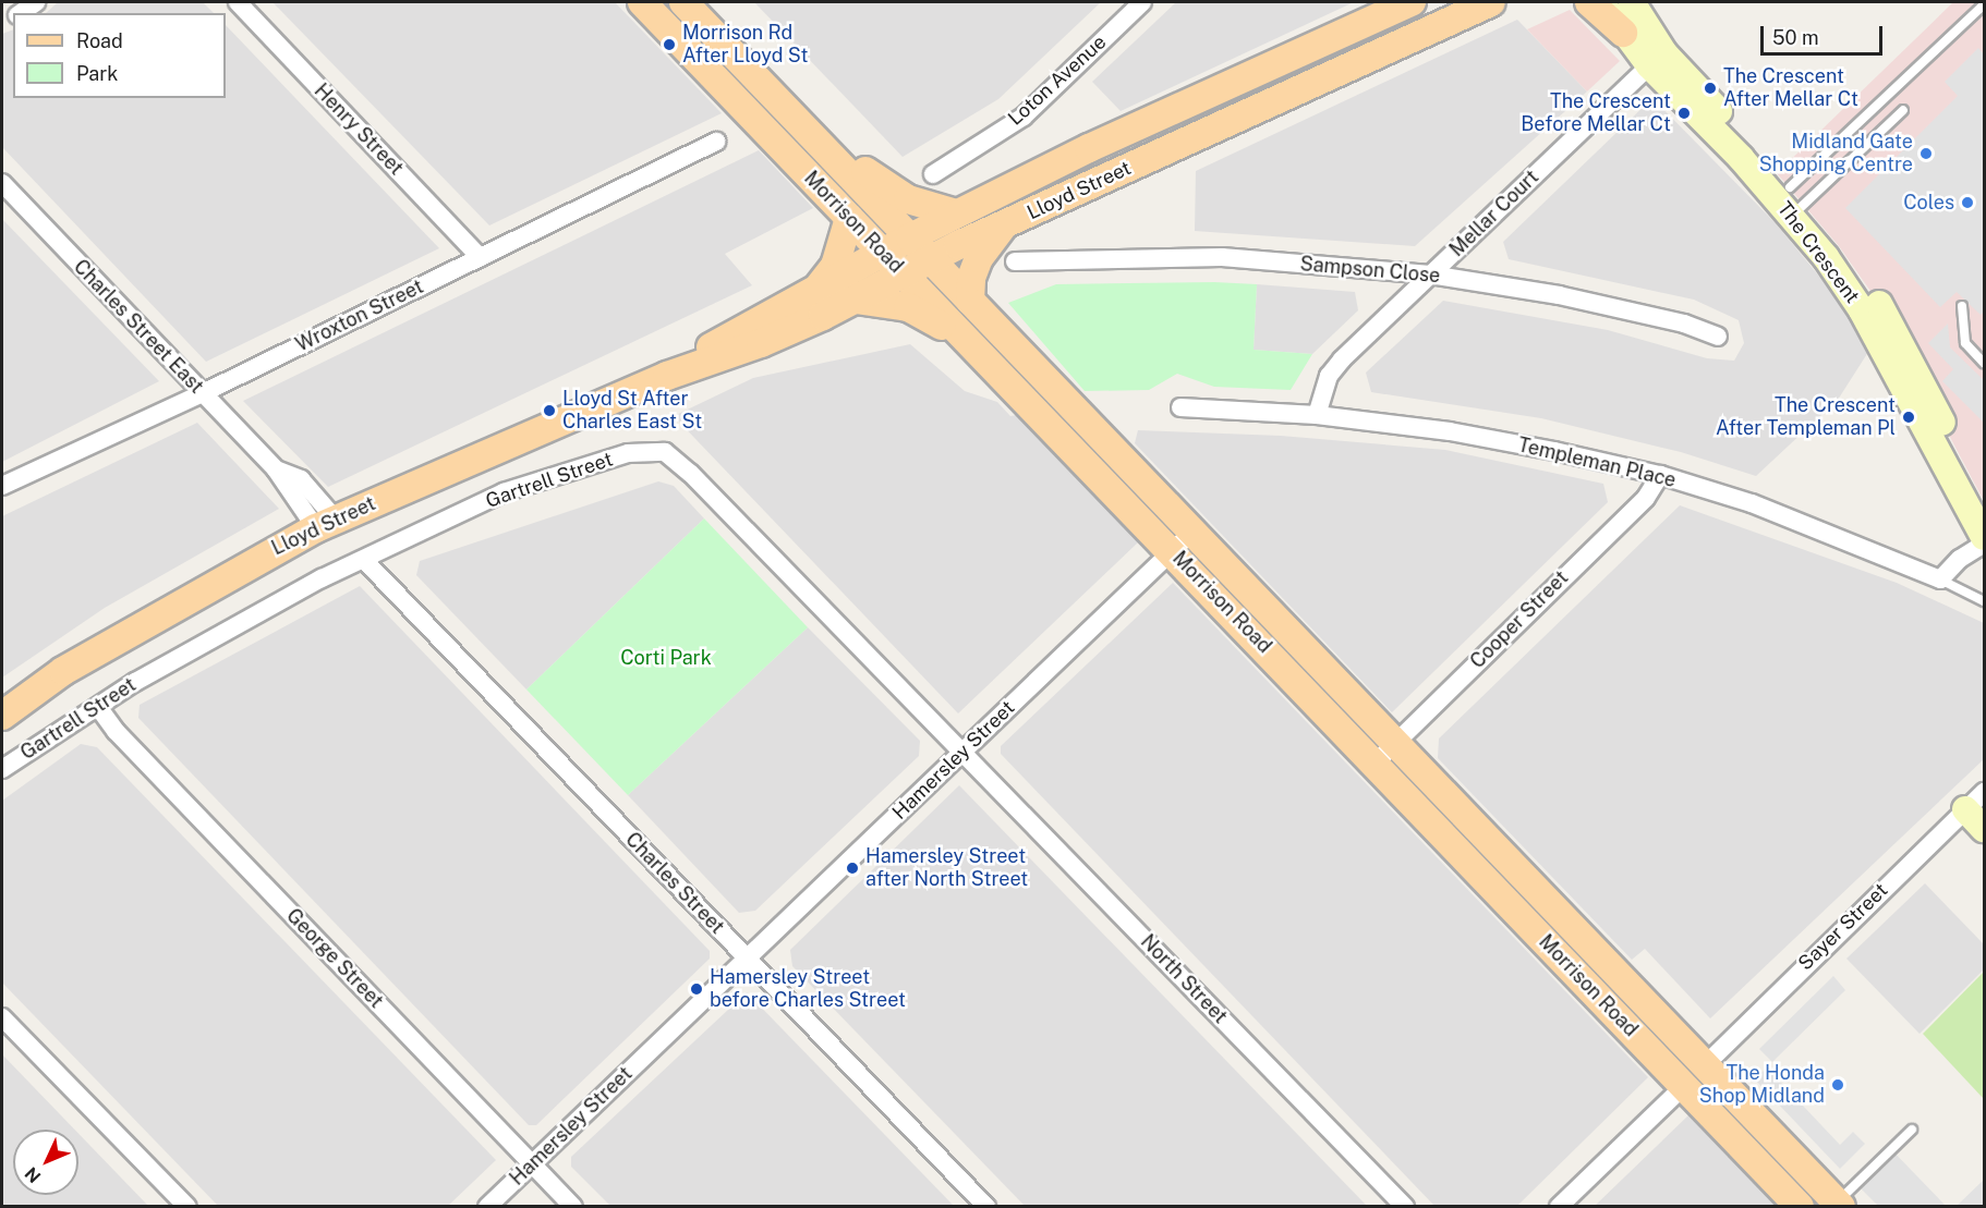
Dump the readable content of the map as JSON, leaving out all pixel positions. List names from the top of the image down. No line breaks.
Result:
{"streets":{"main road":["Lloyd Street","Morrison Road"],"street":["Loton Avenue","Henry Street","Mellar Court","The Crescent","Sampson Close","Wroxton Street","Charles Street East","Templeman Place","Gartrell Street","Cooper Street","Hamersley Street","Charles Street","Sayer Street","George Street","North Street"]},"crossings":[["Henry Street","Wroxton Street"],["Lloyd Street","Morrison Road"],["Lloyd Street","Charles Street East"],["Mellar Court","The Crescent"],["Mellar Court","Sampson Close"],["Mellar Court","Templeman Place"],["Morrison Road","Cooper Street"],["Morrison Road","Hamersley Street"],["Morrison Road","Sayer Street"],["Wroxton Street","Charles Street East"],["Templeman Place","Cooper Street"],["Gartrell Street","Hamersley Street"],["Gartrell Street","Charles Street"],["Gartrell Street","George Street"],["Gartrell Street","North Street"],["Hamersley Street","Charles Street"],["Hamersley Street","George Street"],["Hamersley Street","North Street"]],"parks":["Corti Park"],"places":["Morrison Rd After Lloyd St","The Crescent After Mellar Ct","The Crescent Before Mellar Ct","Midland Gate Shopping Centre","Coles","Lloyd St After Charles East St","The Crescent After Templeman Pl","Hamersley Street after North Street","Hamersley Street before Charles Street","The Honda Shop Midland"],"legend":["Road","Park"],"scale_bar":"50 m","north":"bottom left"}
